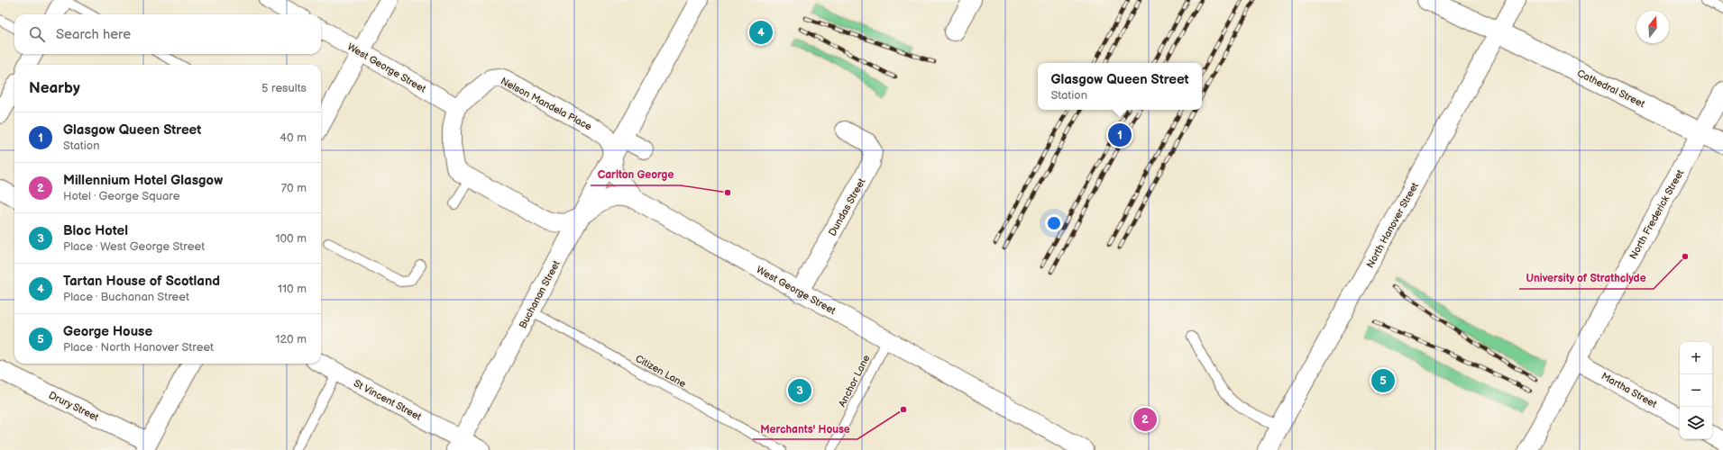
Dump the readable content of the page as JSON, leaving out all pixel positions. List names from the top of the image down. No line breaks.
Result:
{"streets":{"street":["West George Street","Cathedral Street","Nelson Mandela Place","Dundas Street","North Frederick Street","North Hanover Street","Buchanan Street","Martha Street","St Vincent Street","Drury Street"],"lane":["Citizen Lane","Anchor Lane"]},"crossings":[["West George Street","Nelson Mandela Place"],["West George Street","Dundas Street"],["West George Street","Buchanan Street"],["West George Street","Anchor Lane"],["Cathedral Street","North Frederick Street"],["Cathedral Street","North Hanover Street"],["Nelson Mandela Place","Buchanan Street"],["North Frederick Street","Martha Street"],["Buchanan Street","Citizen Lane"],["Buchanan Street","St Vincent Street"]],"places":["Carlton George","University of Strathclyde","Merchants' House"],"north":"top","page":{"search":"Search here","pins":["4","1","5","3","2"],"popup":["Glasgow Queen Street","Station"],"heading":["Nearby","5 results"],"list":[{"mark":"1","name":"Glasgow Queen Street","note":"Station","value":"40 m"},{"mark":"2","name":"Millennium Hotel Glasgow","note":"Hotel · George Square","value":"70 m"},{"mark":"3","name":"Bloc Hotel","note":"Place · West George Street","value":"100 m"},{"mark":"4","name":"Tartan House of Scotland","note":"Place · Buchanan Street","value":"110 m"},{"mark":"5","name":"George House","note":"Place · North Hanover Street","value":"120 m"}],"map_buttons":["+","−"]}}
